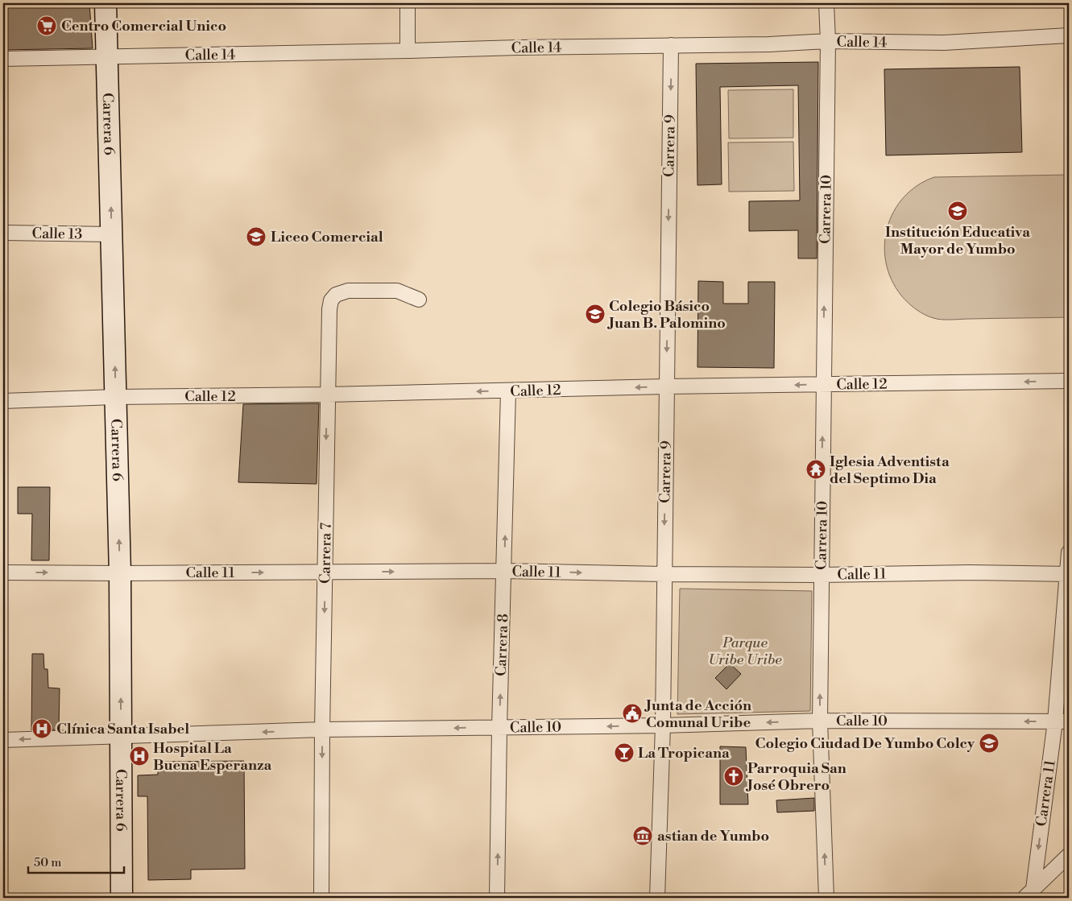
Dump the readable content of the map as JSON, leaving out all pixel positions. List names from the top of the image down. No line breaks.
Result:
{"streets":{"street":["Calle 14","Carrera 6","Carrera 9","Carrera 10","Calle 13","Calle 12","Carrera 7","Calle 11","Carrera 8","Calle 10","Carrera 11"]},"crossings":[["Calle 14","Carrera 6"],["Calle 14","Carrera 9"],["Calle 14","Carrera 10"],["Carrera 6","Calle 13"],["Carrera 6","Calle 12"],["Carrera 6","Calle 11"],["Carrera 6","Calle 10"],["Carrera 9","Calle 12"],["Carrera 9","Calle 11"],["Carrera 9","Calle 10"],["Carrera 10","Calle 12"],["Carrera 10","Calle 11"],["Carrera 10","Calle 10"],["Calle 12","Carrera 7"],["Calle 12","Carrera 8"],["Carrera 7","Calle 11"],["Carrera 7","Calle 10"],["Calle 11","Carrera 8"],["Calle 11","Carrera 11"],["Carrera 8","Calle 10"],["Calle 10","Carrera 11"]],"one_way":["Carrera 6","Carrera 9","Carrera 10","Calle 12","Carrera 7","Calle 11","Carrera 8","Calle 10","Carrera 11"],"parks":["Parque Uribe Uribe"],"places":{"supermarket":["Centro Comercial Unico"],"school or university":["Institución Educativa Mayor de Yumbo","Liceo Comercial","Colegio Básico Juan B. Palomino","Colegio Ciudad De Yumbo Colcy"],"temple":["Iglesia Adventista del Septimo Dia"],"public building":["Junta de Acción Comunal Uribe"],"hospital":["Clínica Santa Isabel","Hospital La Buena Esperanza"],"bar":["La Tropicana"],"church":["Parroquia San José Obrero"],"museum":["astian de Yumbo"]},"scale_bar":"50 m"}
